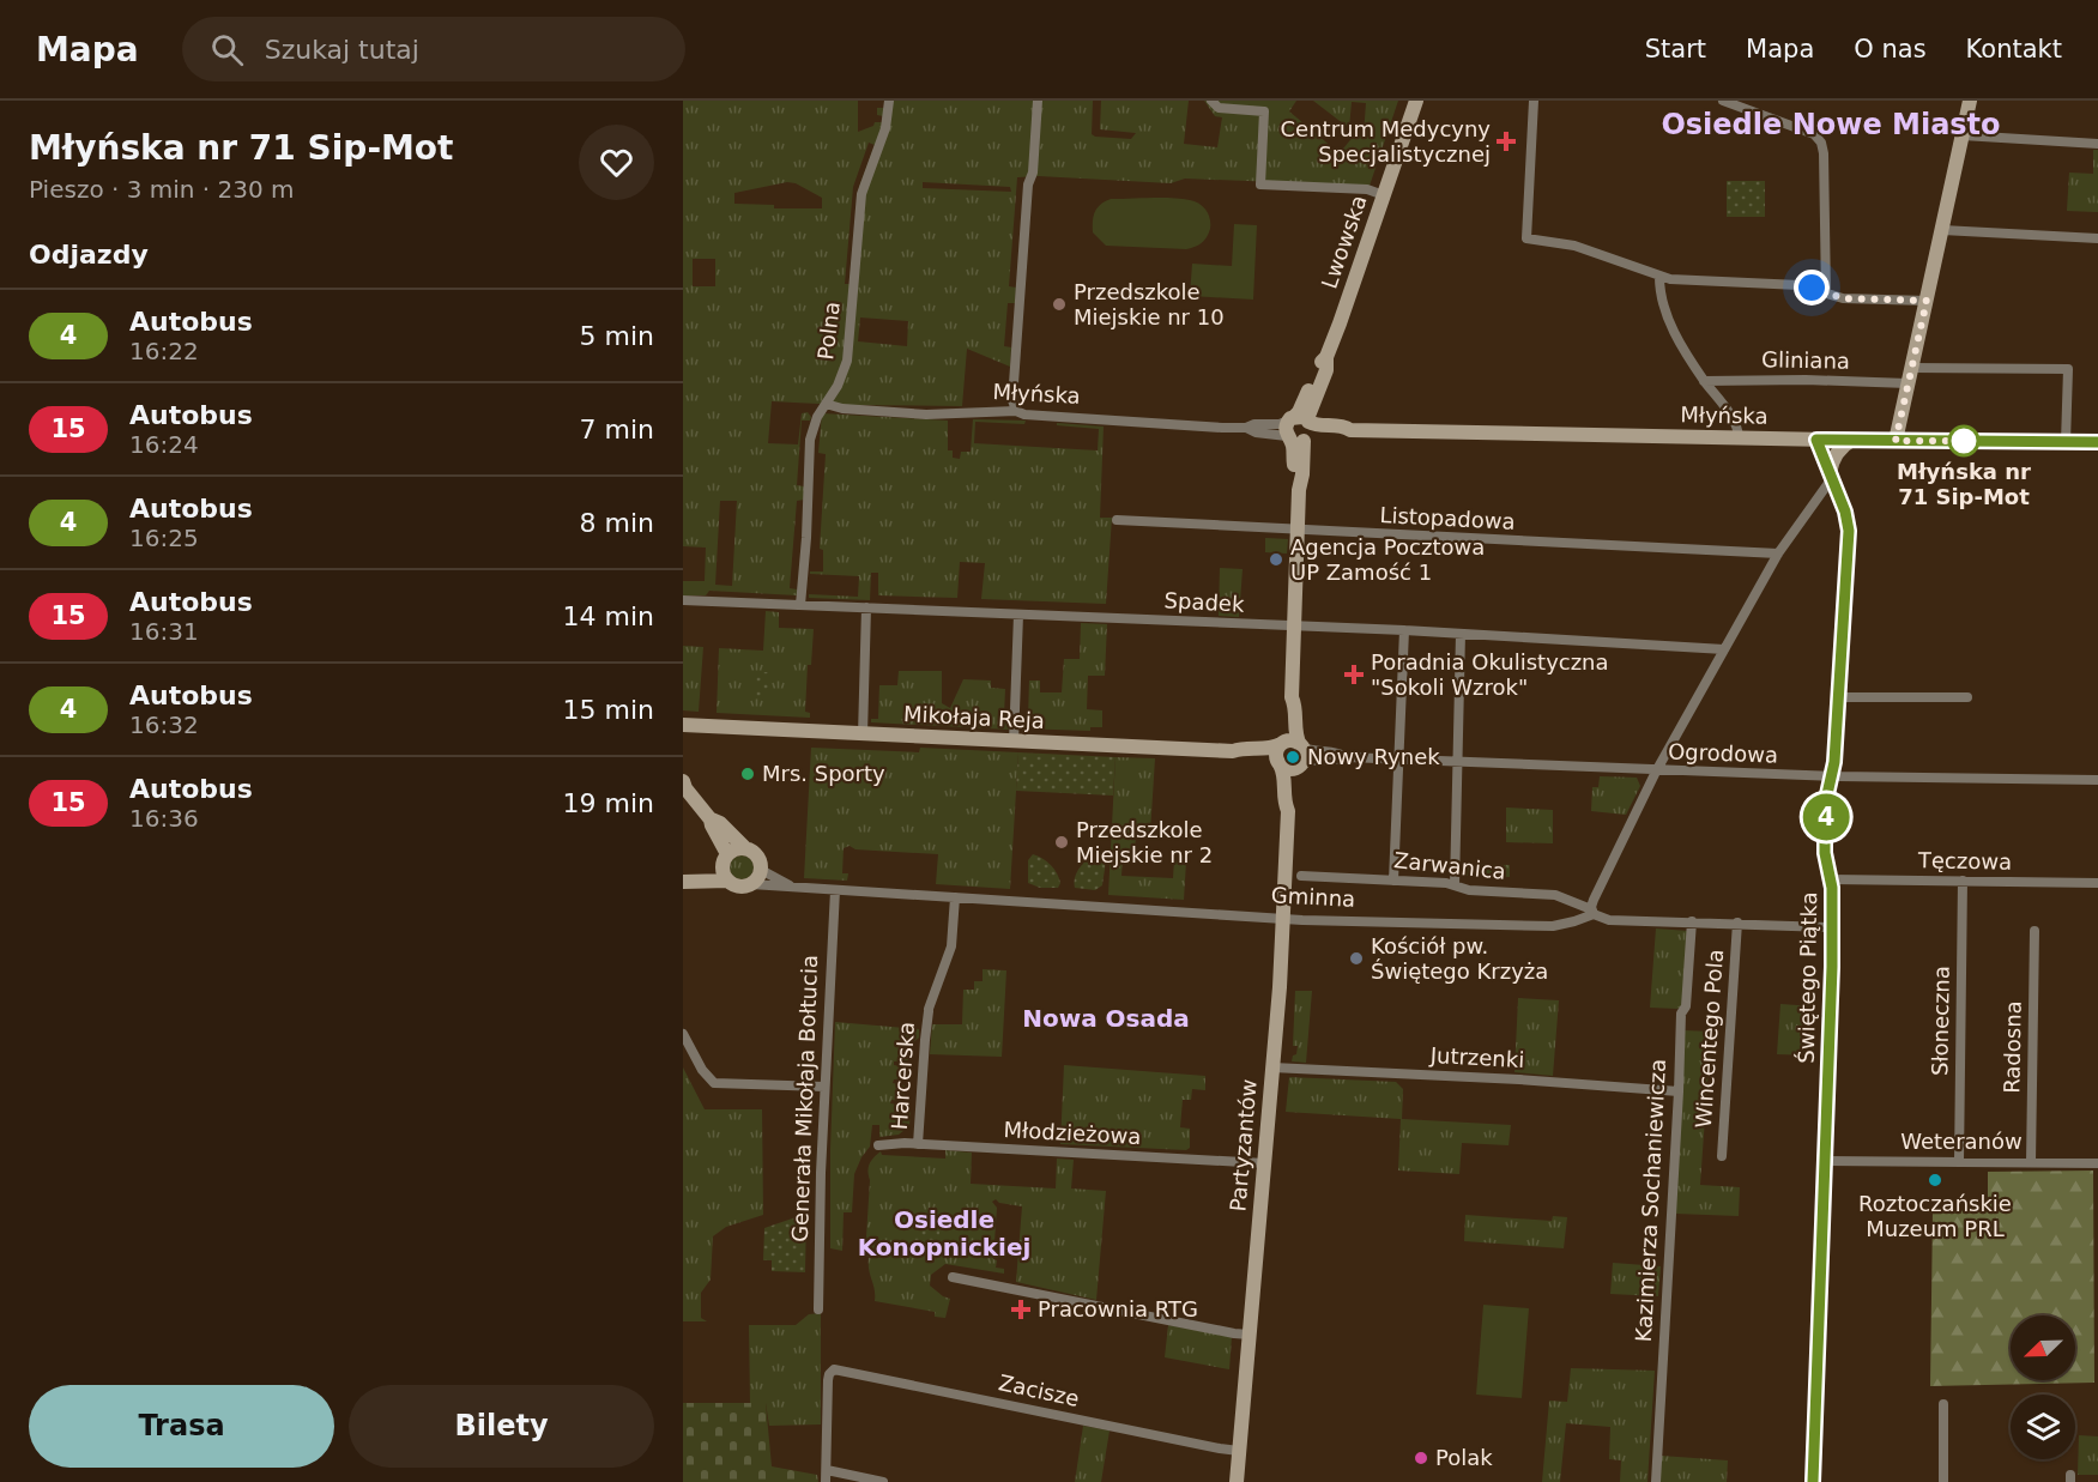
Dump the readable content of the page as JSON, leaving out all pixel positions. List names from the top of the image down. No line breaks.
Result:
{"streets":{"street":["Lwowska","Polna","Gliniana","Młyńska","Listopadowa","Spadek","Mikołaja Reja","Ogrodowa","Tęczowa","Zarwanica","Gminna","Świętego Piątka","Słoneczna","Wincentego Pola","Radosna","Jutrzenki","Harcerska","Generała Mikołaja Bołtucia","Młodzieżowa","Weteranów","Partyzantów","Kazimierza Sochaniewicza","Zacisze"]},"crossings":[["Lwowska","Młyńska"],["Polna","Młyńska"],["Polna","Spadek"],["Młyńska","Świętego Piątka"],["Mikołaja Reja","Ogrodowa"],["Mikołaja Reja","Partyzantów"],["Ogrodowa","Świętego Piątka"],["Ogrodowa","Partyzantów"],["Tęczowa","Świętego Piątka"],["Tęczowa","Słoneczna"],["Zarwanica","Gminna"],["Gminna","Świętego Piątka"],["Gminna","Wincentego Pola"],["Gminna","Harcerska"],["Gminna","Generała Mikołaja Bołtucia"],["Gminna","Partyzantów"],["Gminna","Kazimierza Sochaniewicza"],["Świętego Piątka","Weteranów"],["Słoneczna","Weteranów"],["Radosna","Weteranów"],["Jutrzenki","Partyzantów"],["Jutrzenki","Kazimierza Sochaniewicza"],["Harcerska","Młodzieżowa"],["Młodzieżowa","Partyzantów"],["Partyzantów","Zacisze"]],"districts":["Osiedle Nowe Miasto","Nowa Osada","Osiedle Konopnickiej"],"places":{"health":["Centrum Medycyny Specjalistycznej","Poradnia Okulistyczna \"Sokoli Wzrok\"","Pracownia RTG"],"other":["Przedszkole Miejskie nr 10","Młyńska nr 71 Sip-Mot","Agencja Pocztowa UP Zamość 1","Nowy Rynek","Mrs. Sporty","Przedszkole Miejskie nr 2","Kościół pw. Świętego Krzyża","Roztoczańskie Muzeum PRL","Polak"]},"lines":["bus line 4"],"north":"bottom left","page":{"header":"Mapa","search":"Szukaj tutaj","nav":["Start","Mapa","O nas","Kontakt"],"heading":[["Młyńska nr 71 Sip-Mot","Pieszo · 3 min · 230 m"],"Odjazdy"],"on_map":"4","list":[{"mark":"4","name":"Autobus","note":"16:22","value":"5 min"},{"mark":"15","name":"Autobus","note":"16:24","value":"7 min"},{"mark":"4","name":"Autobus","note":"16:25","value":"8 min"},{"mark":"15","name":"Autobus","note":"16:31","value":"14 min"},{"mark":"4","name":"Autobus","note":"16:32","value":"15 min"},{"mark":"15","name":"Autobus","note":"16:36","value":"19 min"}],"buttons":["Trasa","Bilety"]}}
